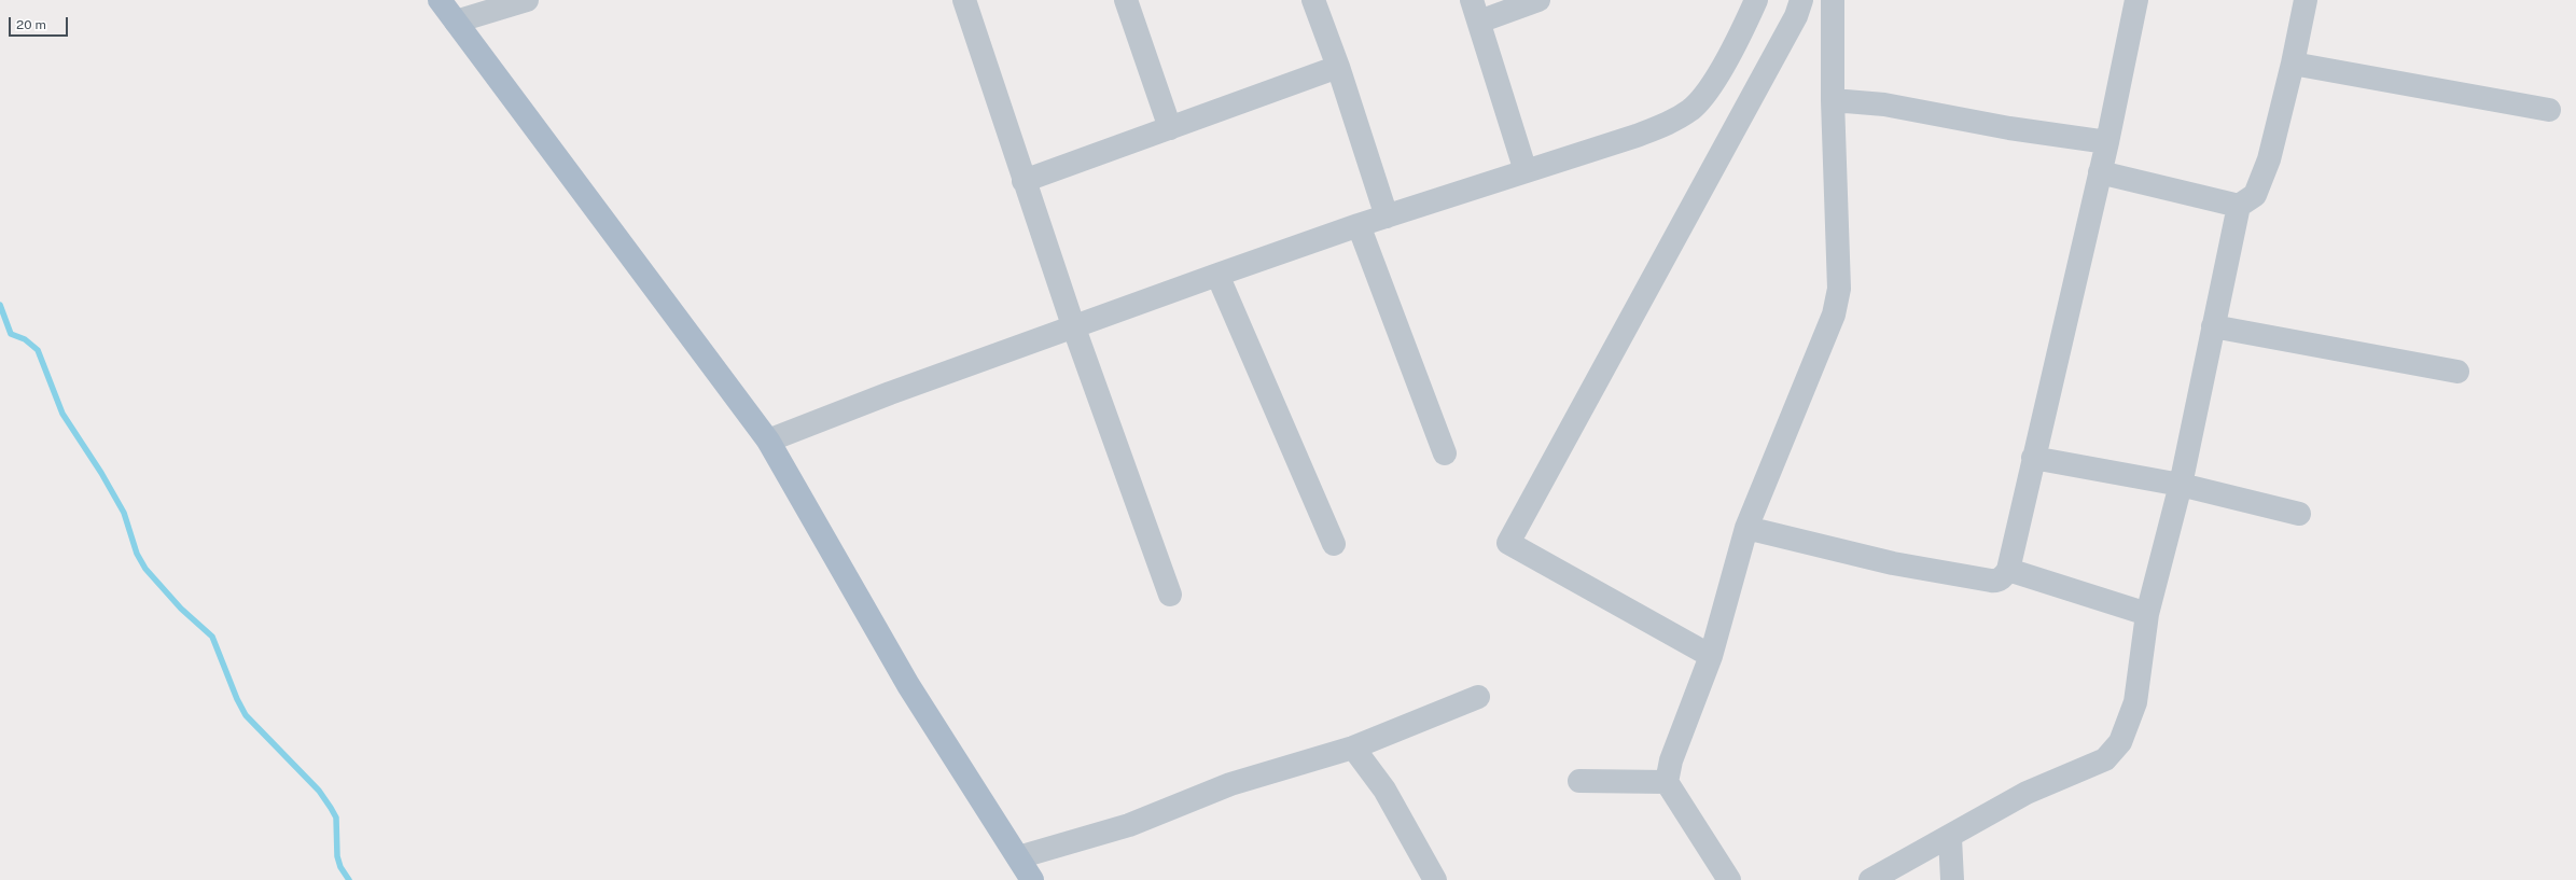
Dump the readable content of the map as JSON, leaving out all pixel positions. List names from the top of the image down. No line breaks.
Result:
{"scale_bar":"20 m"}
